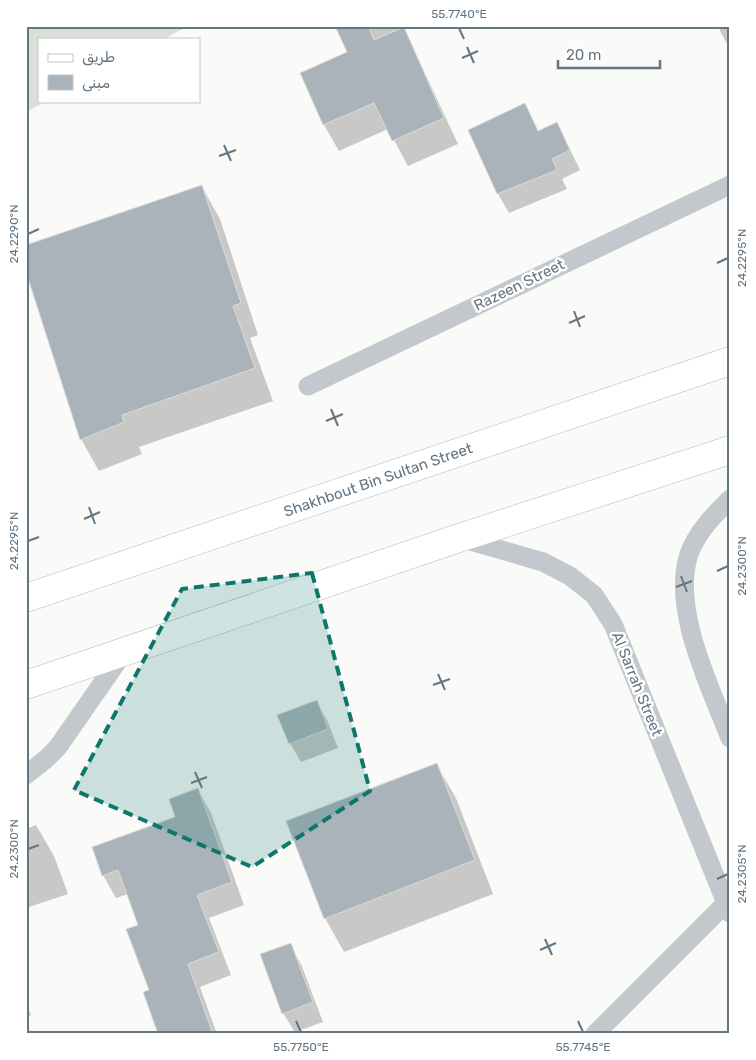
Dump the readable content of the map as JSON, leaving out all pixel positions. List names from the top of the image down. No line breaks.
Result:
{"streets":{"main road":["Shakhbout Bin Sultan Street"],"lane":["Razeen Street","Al Sarrah Street"]},"legend":["طريق","مبنى"],"scale_bar":"20 m","coordinates":["55.7740°E","24.2290°N","24.2295°N","24.2300°N","24.2305°N","55.7750°E","55.7745°E"]}
